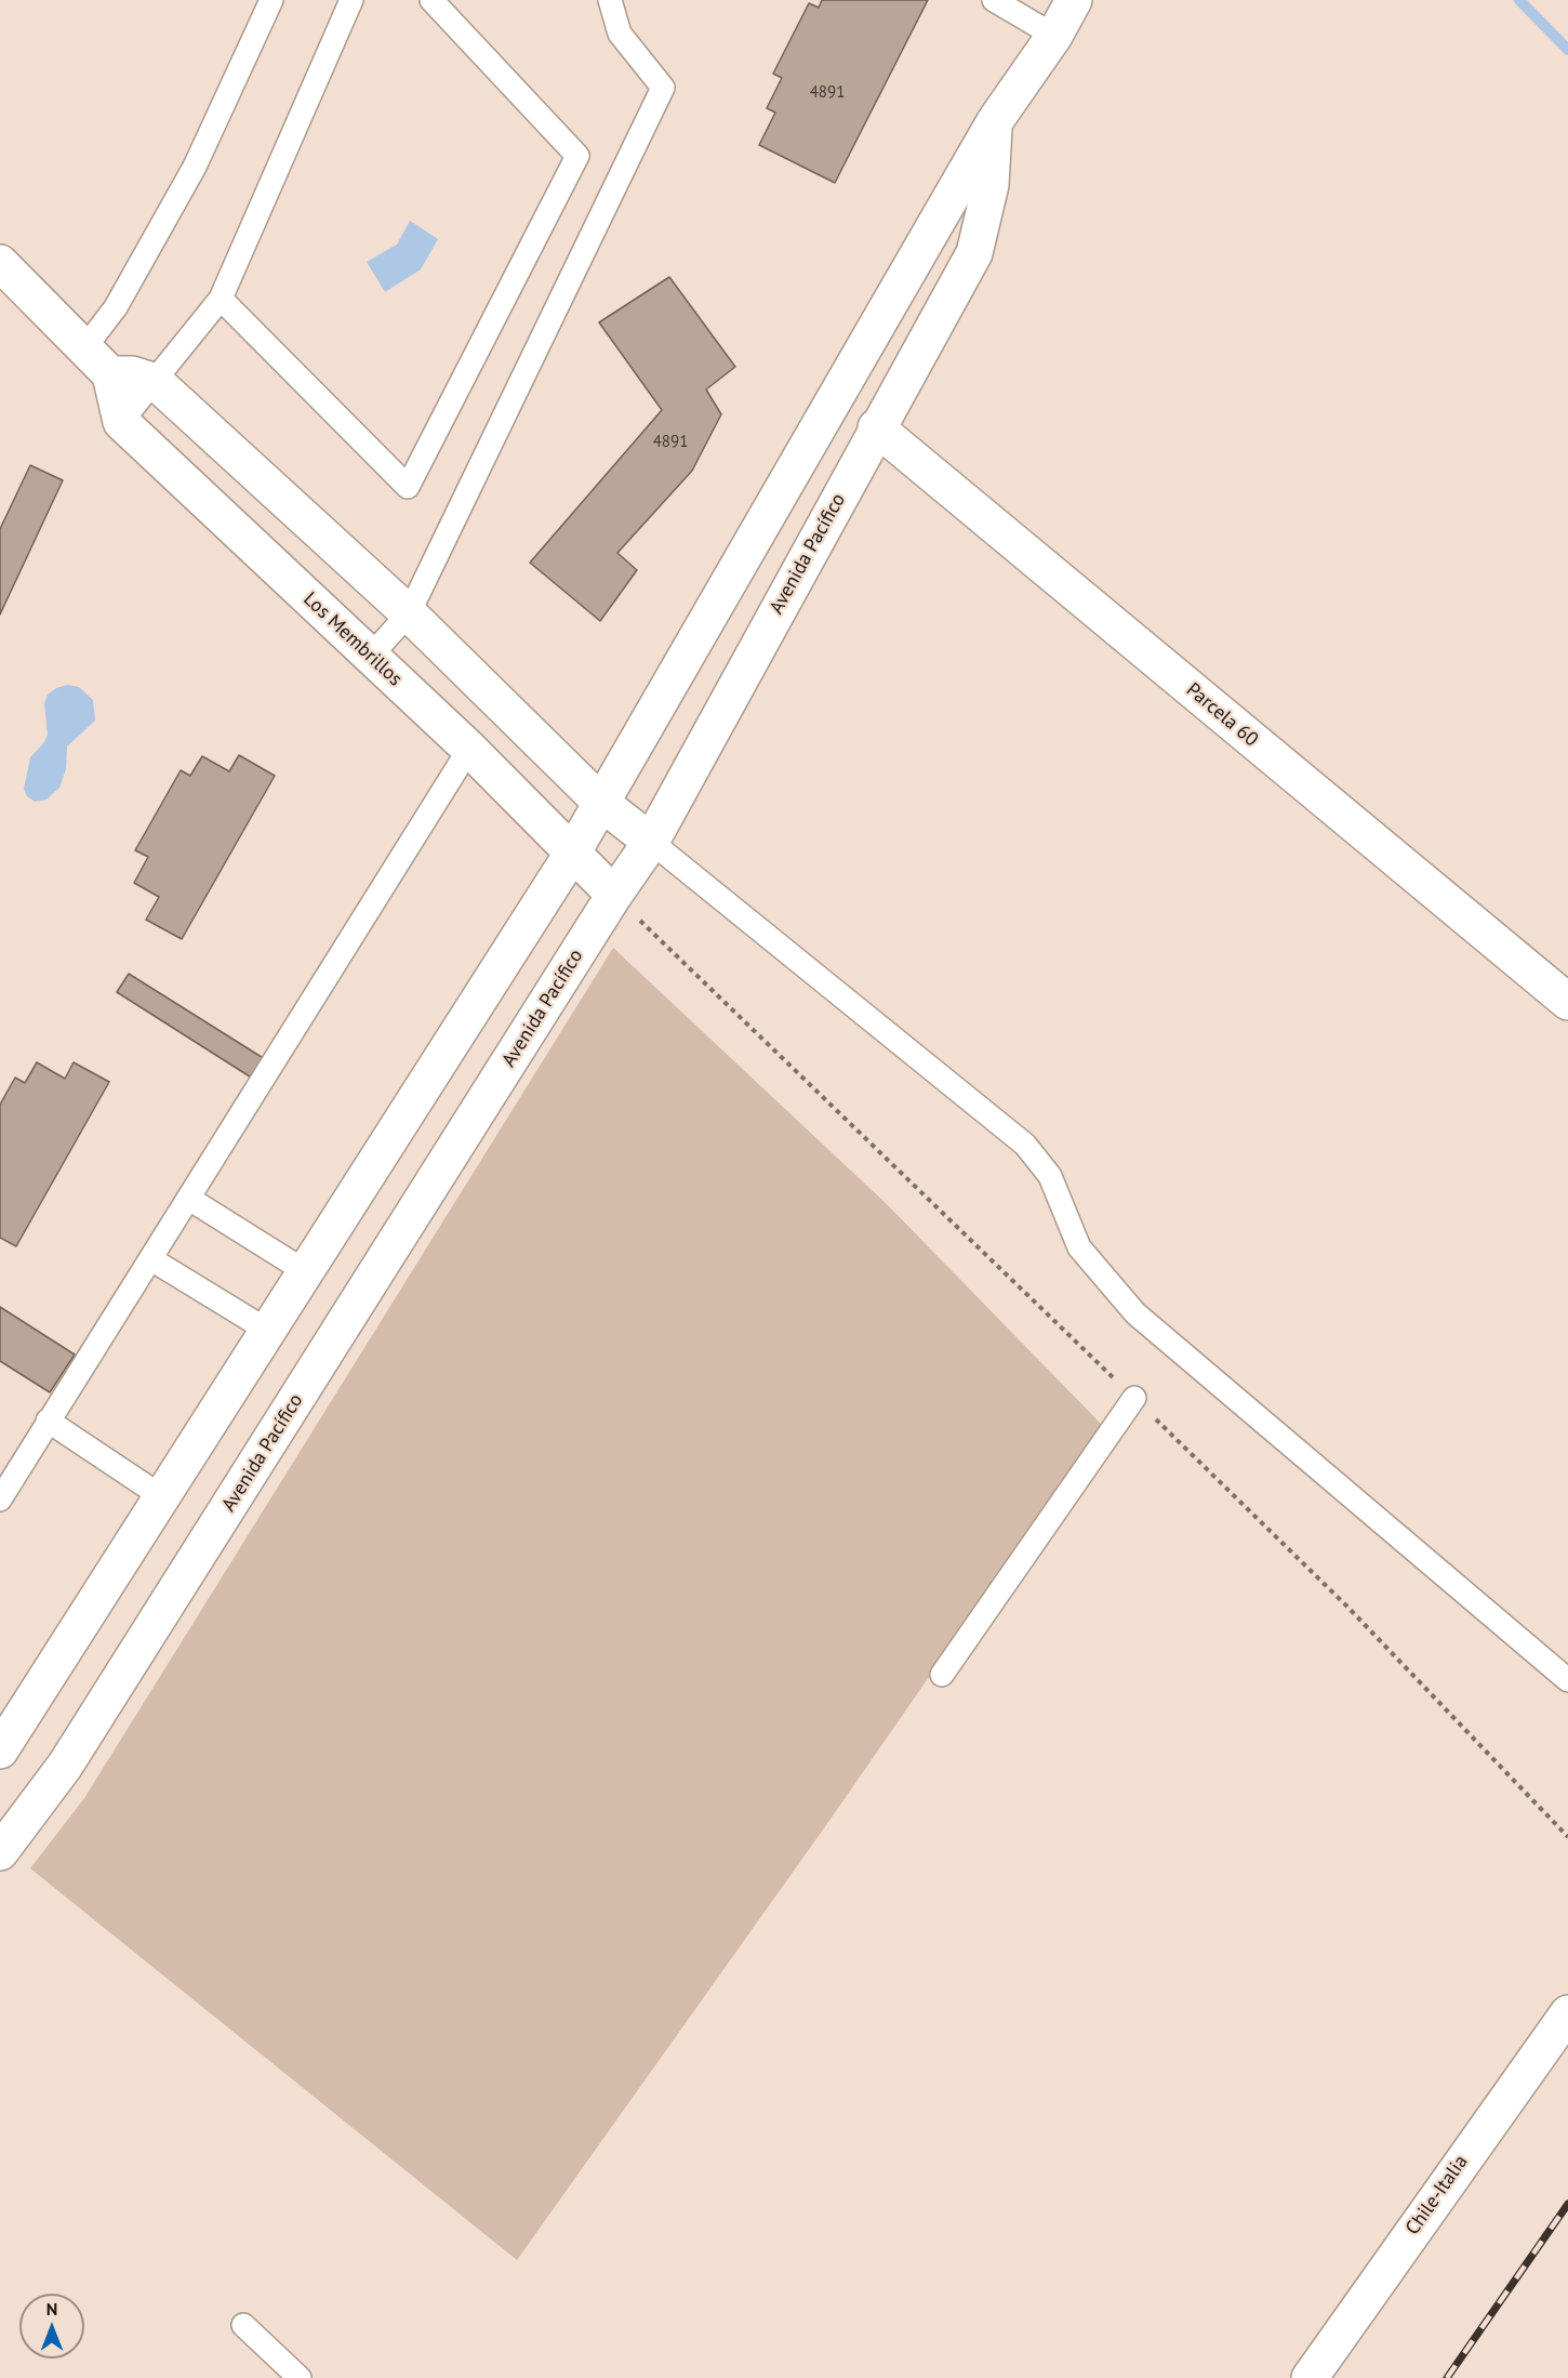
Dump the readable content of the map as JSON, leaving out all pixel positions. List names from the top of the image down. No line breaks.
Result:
{"streets":{"street":["Avenida Pacífico","Los Membrillos","Parcela 60","Chile-Italia"]},"crossings":[["Avenida Pacífico","Los Membrillos"],["Avenida Pacífico","Parcela 60"]],"house_numbers":["4891","4891"],"north":"top"}
